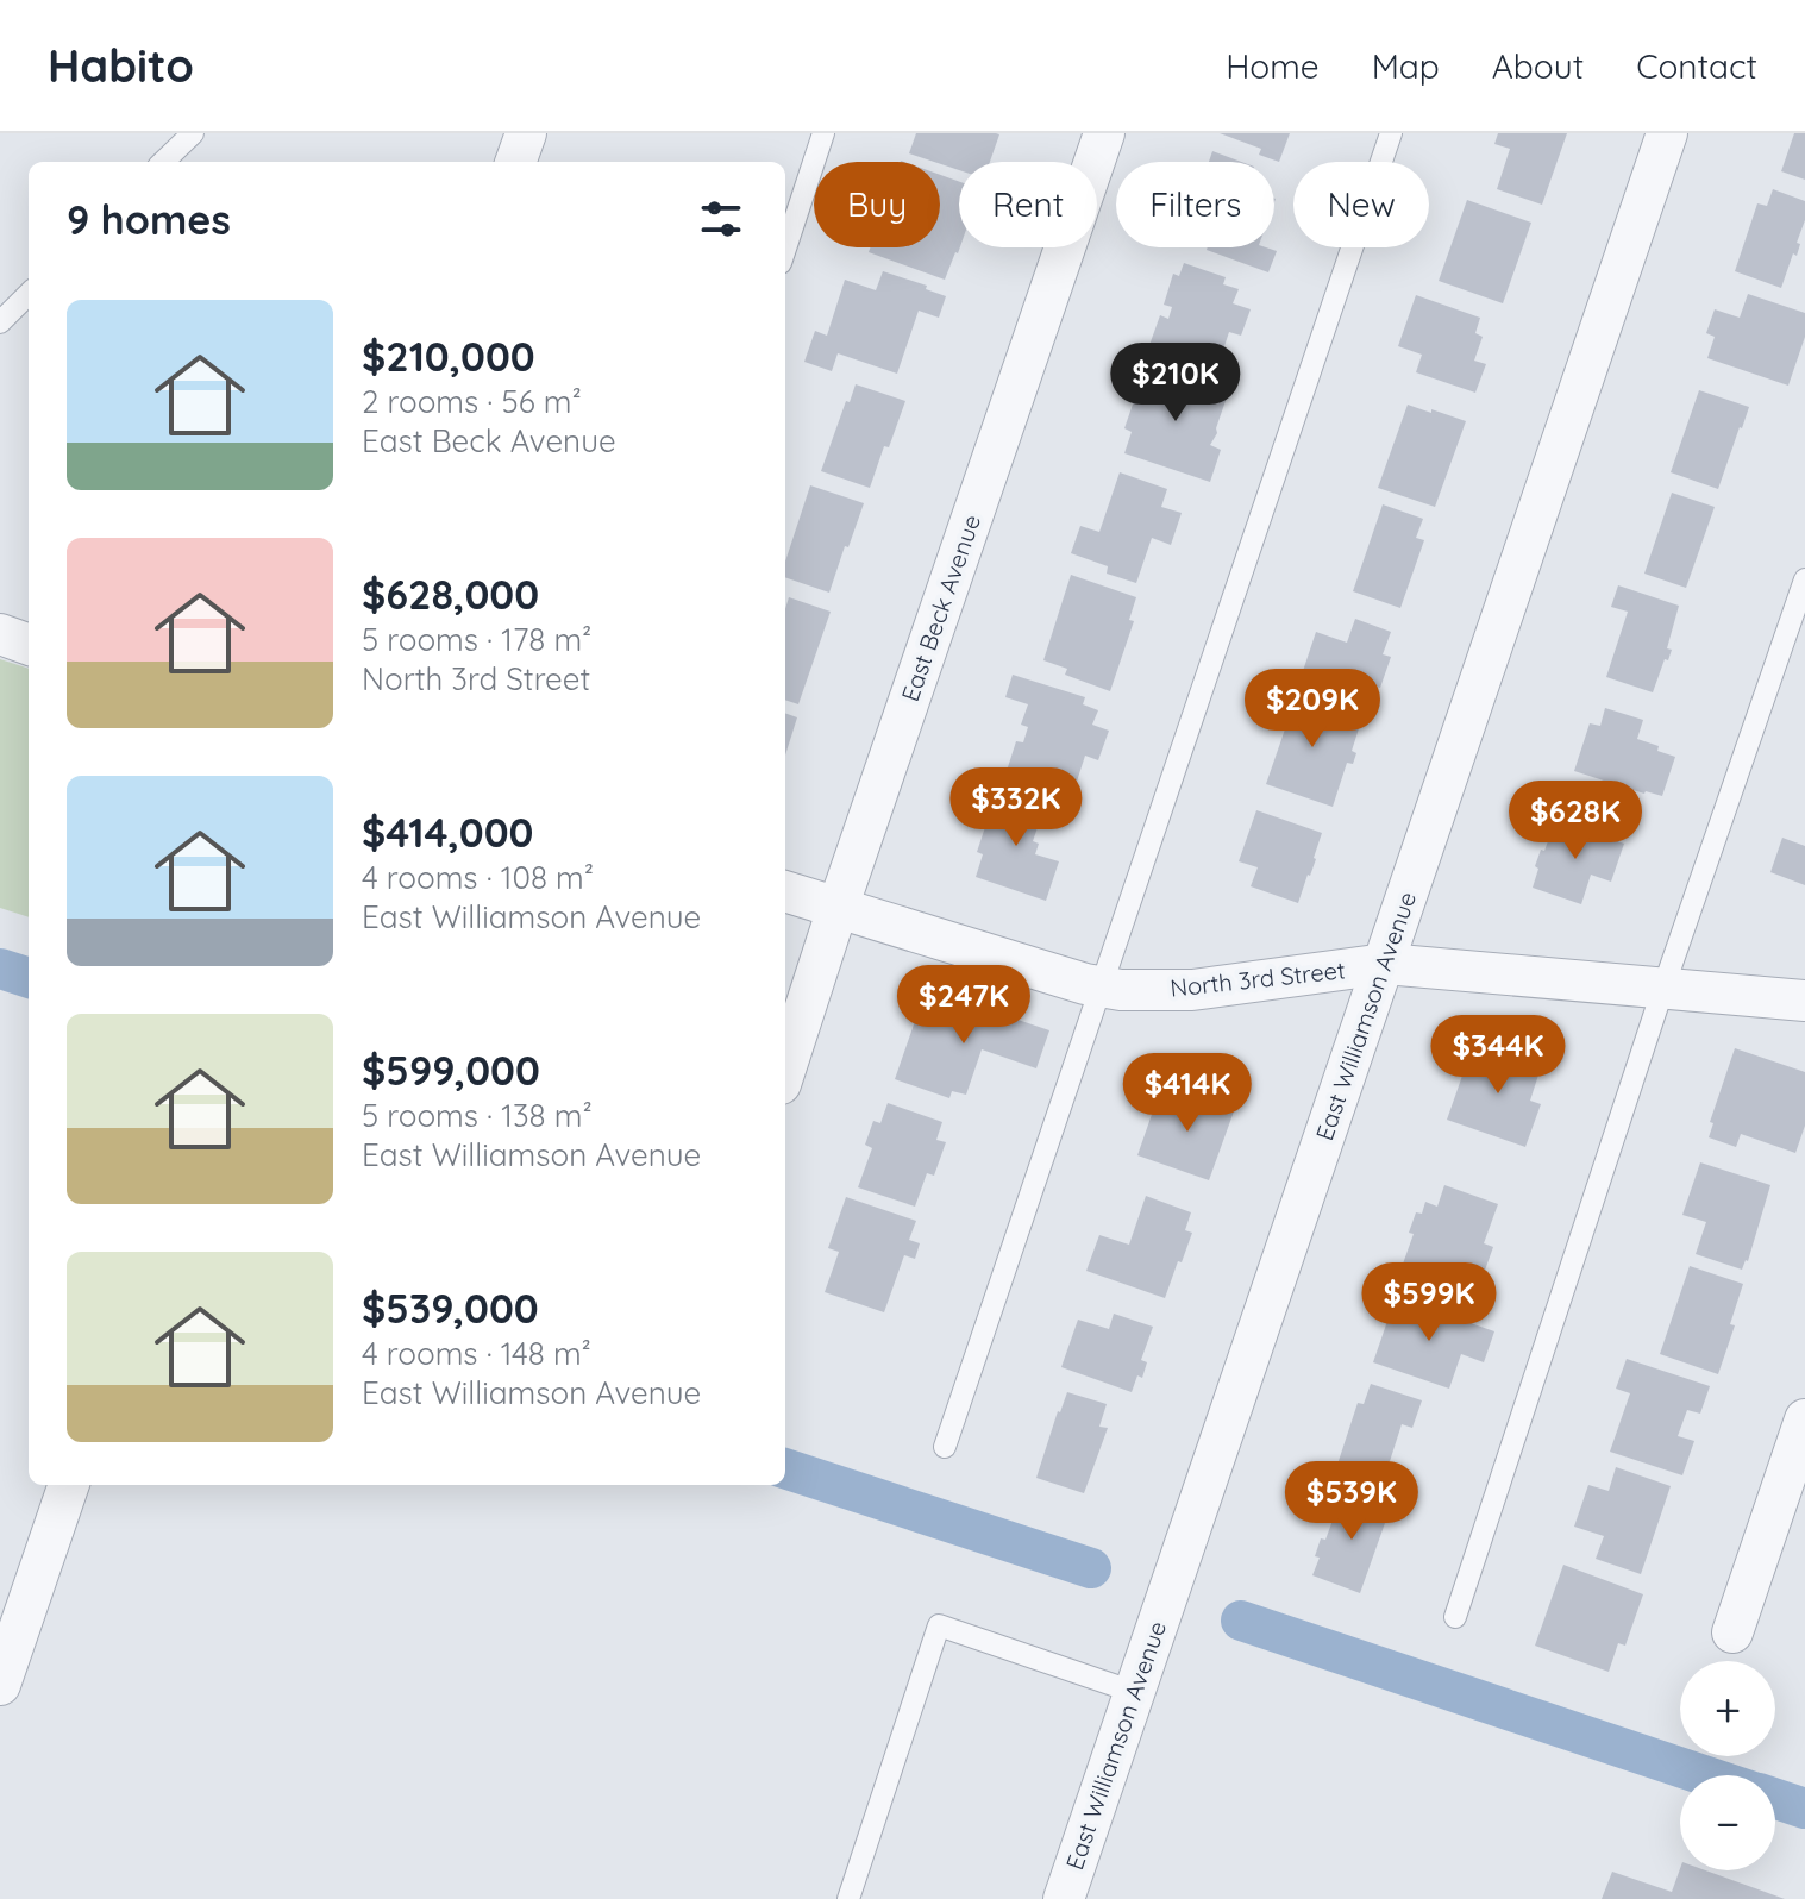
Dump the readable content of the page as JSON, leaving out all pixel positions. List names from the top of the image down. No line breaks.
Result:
{"streets":{"street":["East Beck Avenue","North 3rd Street","East Williamson Avenue"]},"crossings":[["East Beck Avenue","North 3rd Street"],["North 3rd Street","East Williamson Avenue"]],"page":{"header":"Habito","nav":["Home","Map","About","Contact"],"chip":["Buy","Rent","Filters","New"],"heading":"9 homes","list":[{"name":"$210,000","note":"2 rooms · 56 m² · East Beck Avenue"},{"name":"$628,000","note":"5 rooms · 178 m² · North 3rd Street"},{"name":"$414,000","note":"4 rooms · 108 m² · East Williamson Avenue"},{"name":"$599,000","note":"5 rooms · 138 m² · East Williamson Avenue"},{"name":"$539,000","note":"4 rooms · 148 m² · East Williamson Avenue"}],"price":["$210K","$209K","$332K","$628K","$247K","$344K","$414K","$599K","$539K"],"map_buttons":["+","−"]}}
